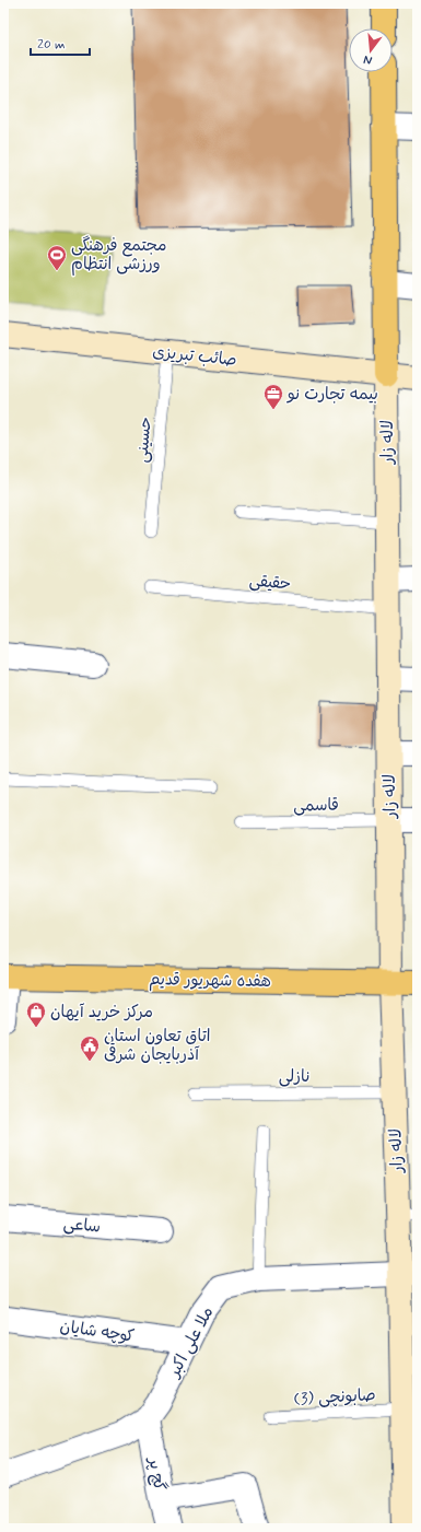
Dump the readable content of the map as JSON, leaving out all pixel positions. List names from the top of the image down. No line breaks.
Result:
{"streets":{"main road":["صائب تبریزی","لاله زار","هفده شهریور قدیم"],"street":["ساعی","کوچه شایان","ملا علی اکبر","گچ پر"],"lane":["حسینی","حقیقی","قاسمی","نازلی","صابونچی (3)"]},"crossings":[["صائب تبریزی","حسینی"],["صائب تبریزی","لاله زار"],["لاله زار","حقیقی"],["لاله زار","قاسمی"],["لاله زار","هفده شهریور قدیم"],["لاله زار","نازلی"],["لاله زار","ملا علی اکبر"],["لاله زار","صابونچی (3)"],["کوچه شایان","ملا علی اکبر"],["ملا علی اکبر","گچ پر"]],"places":{"sports":["مجتمع فرهنگی ورزشی انتظام"],"office":["بیمه تجارت نو"],"shop":["مرکز خرید آیهان"],"public building":["اتاق تعاون استان آذربایجان شرقی"]},"scale_bar":"20 m","north":"bottom"}
